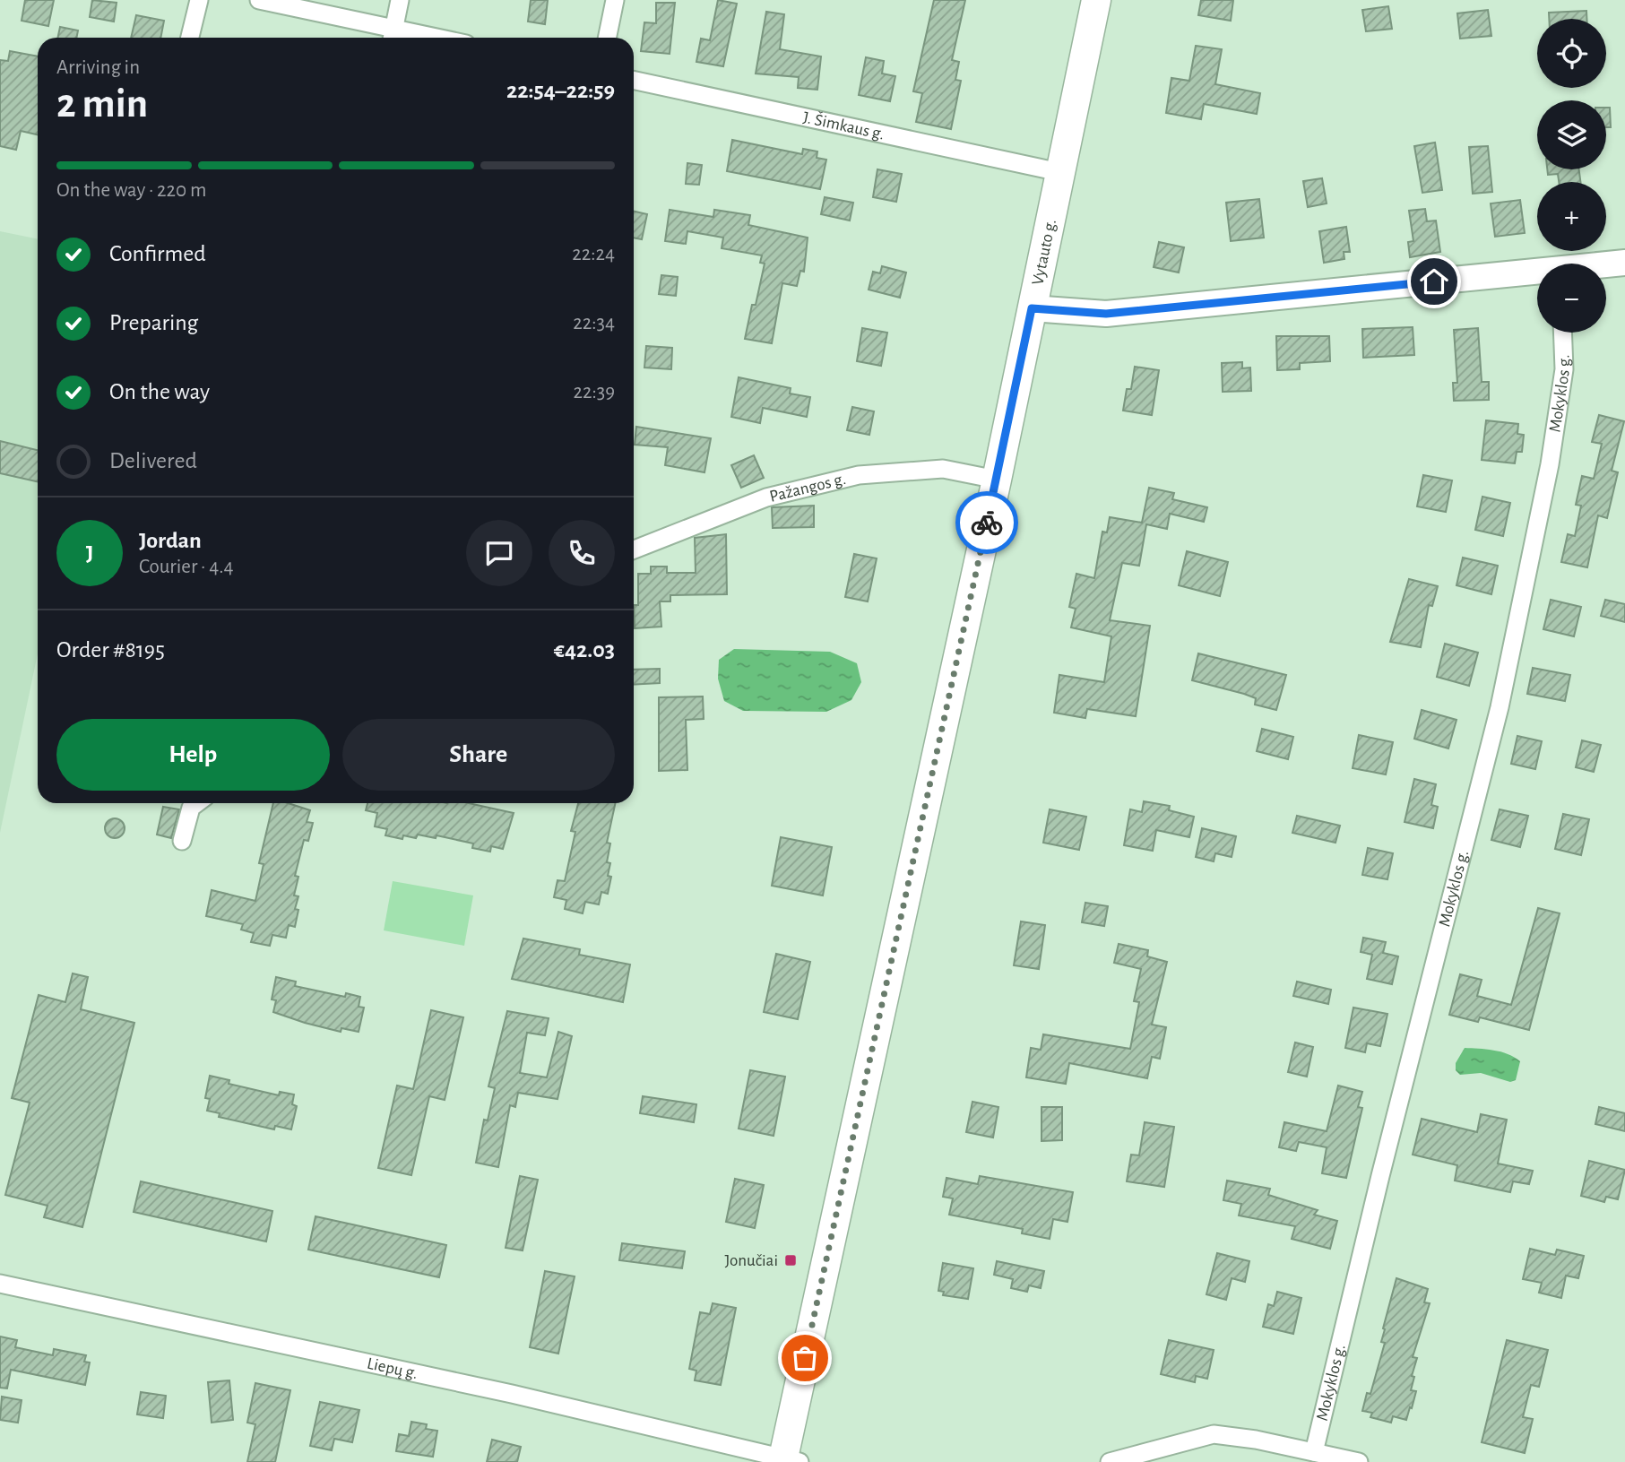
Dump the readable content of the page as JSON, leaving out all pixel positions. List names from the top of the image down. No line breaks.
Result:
{"streets":{"main road":["Vytauto g."],"street":["J. Šimkaus g.","Mokyklos g.","Pažangos g.","Liepų g."]},"crossings":[["J. Šimkaus g.","Vytauto g."],["Vytauto g.","Pažangos g."],["Vytauto g.","Liepų g."]],"places":{"transit":["Jonučiai"]},"page":{"map_buttons":["+","−"],"heading":["2 min","Arriving in","22:54–22:59"],"panel":["Jordan","Courier · 4.4","Order #8195","€42.03"],"bar":"On the way · 220 m","list":[["Confirmed","22:24"],["Preparing","22:34"],["On the way","22:39"],"Delivered"],"round":"J","buttons":["Help","Share"]}}
